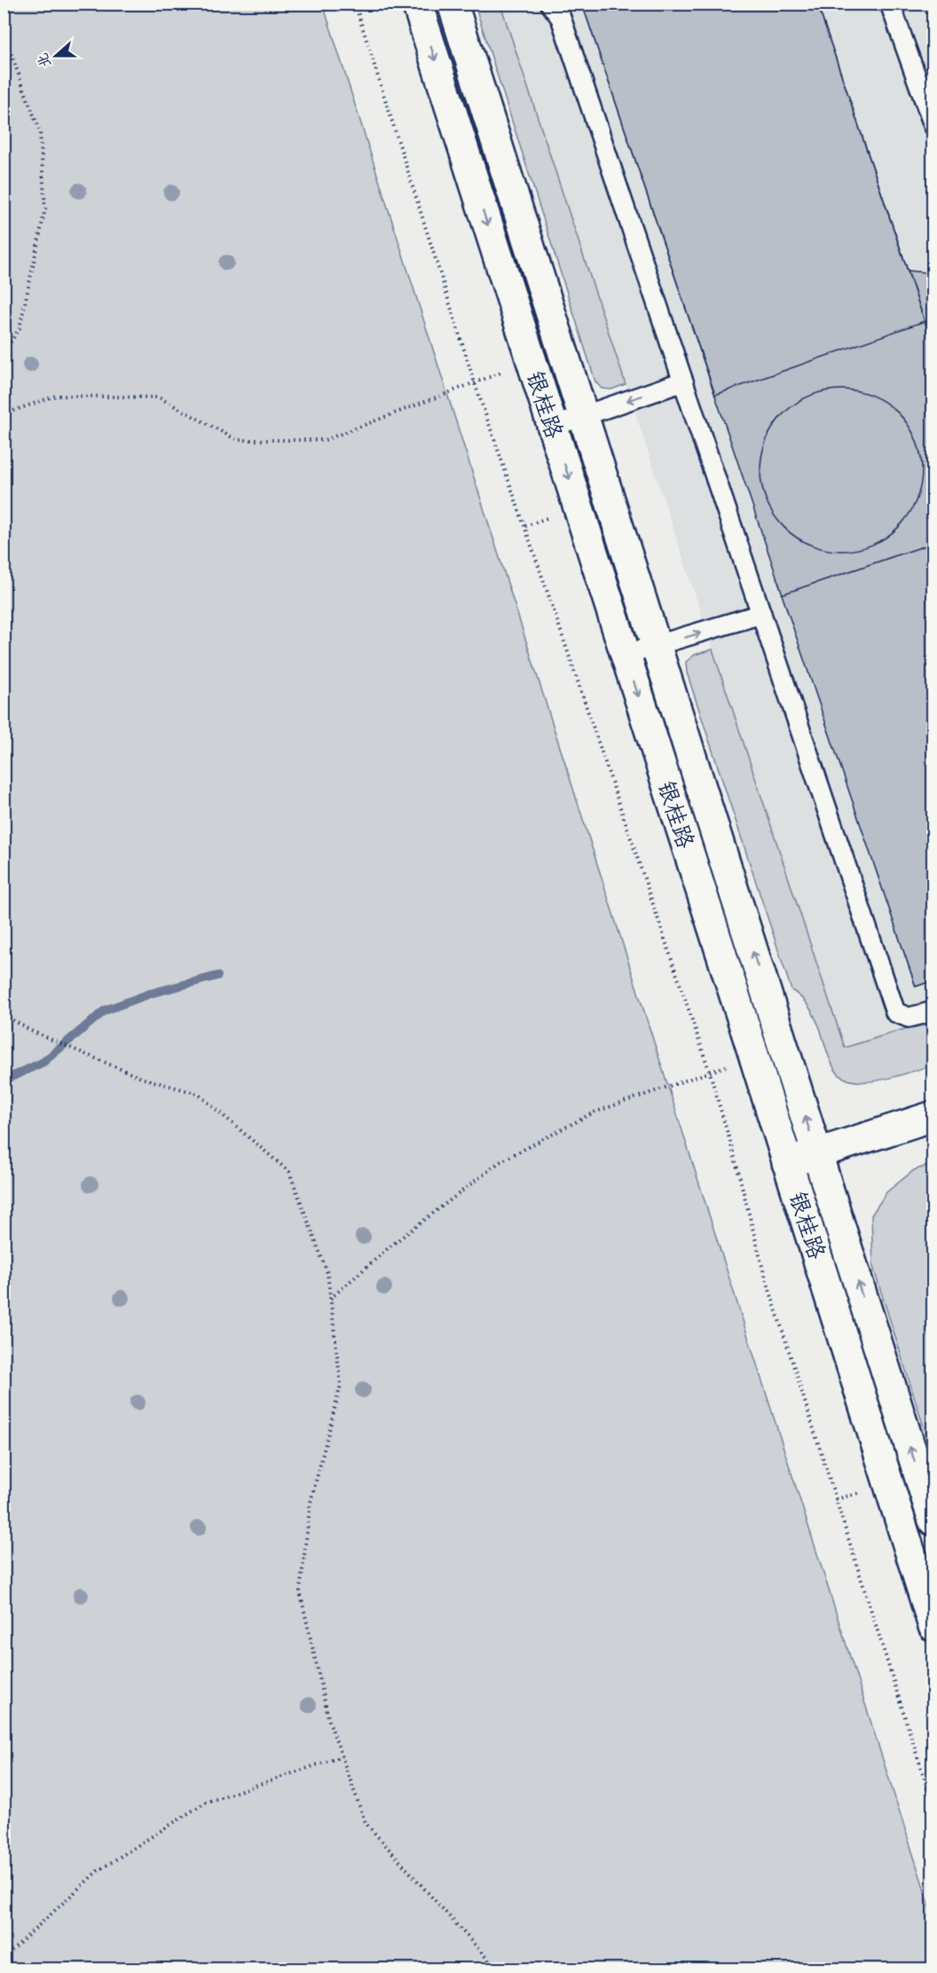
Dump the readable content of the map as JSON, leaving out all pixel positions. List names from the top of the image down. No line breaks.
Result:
{"streets":{"street":["银桂路"]},"north":"left"}
